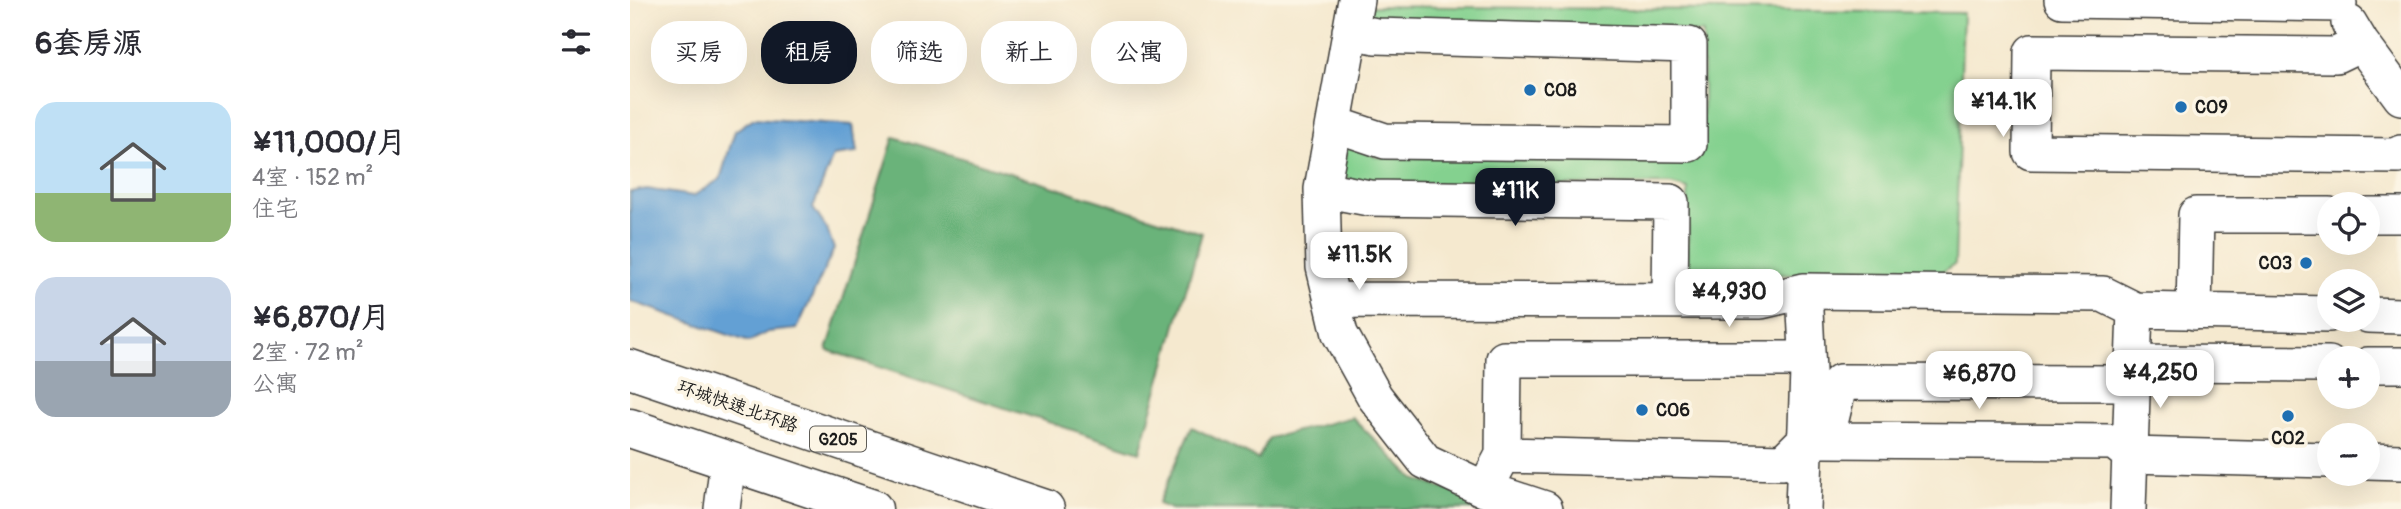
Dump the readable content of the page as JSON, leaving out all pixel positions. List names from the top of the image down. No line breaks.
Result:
{"streets":{"highway":["环城快速北环路","G205"]},"places":["C08","C09","C03","C06","C02"],"page":{"heading":"6套房源","chip":["买房","租房","筛选","新上","公寓"],"price":["¥14.1K","¥11K","¥11.5K","¥4,930","¥4,250","¥6,870"],"list":[{"name":"¥11,000/月","note":"4室 · 152 m² · 住宅"},{"name":"¥6,870/月","note":"2室 · 72 m² · 公寓"}],"map_buttons":["+","−"]}}
